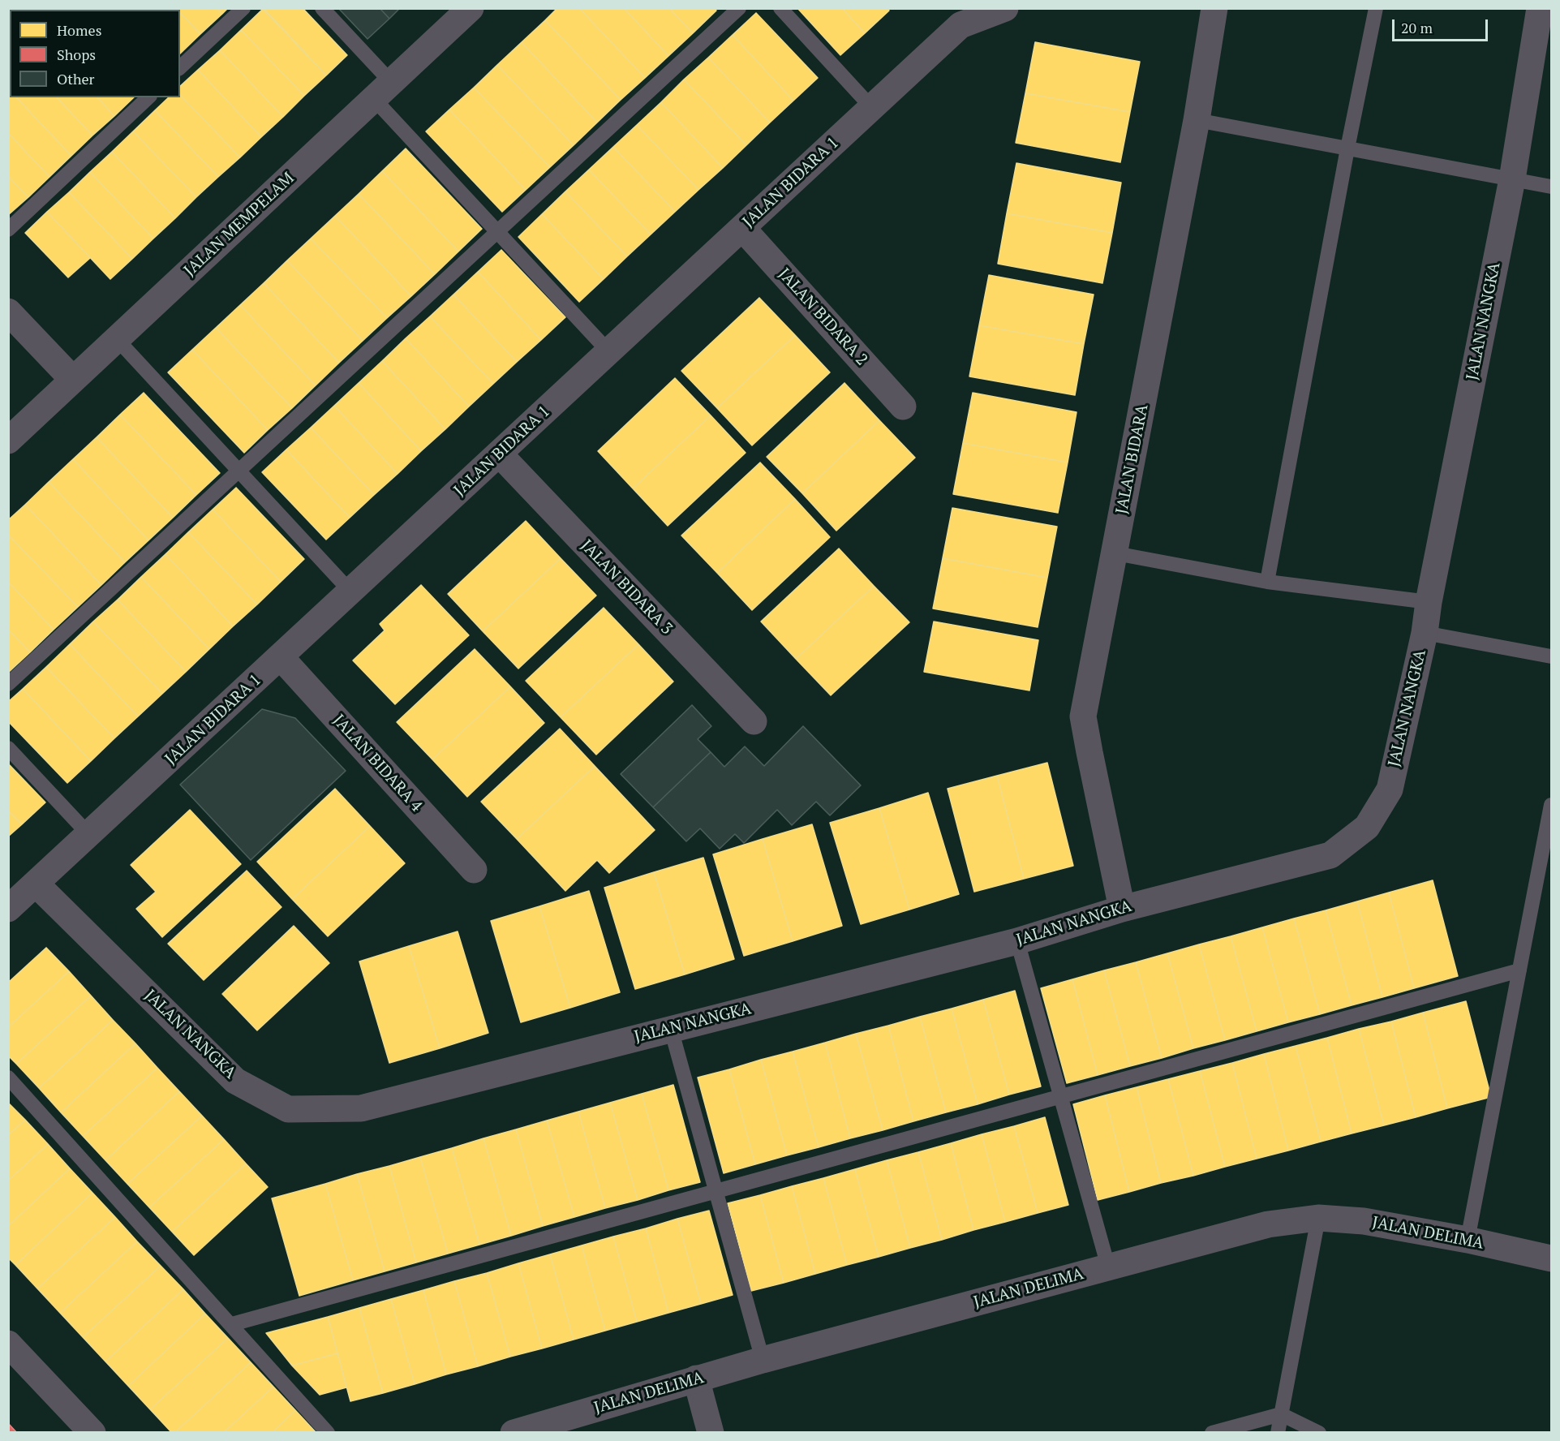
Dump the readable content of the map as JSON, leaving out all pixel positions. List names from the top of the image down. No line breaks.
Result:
{"streets":{"street":["JALAN BIDARA 1","JALAN MEMPELAM","JALAN BIDARA 2","JALAN NANGKA","JALAN BIDARA","JALAN BIDARA 3","JALAN BIDARA 4","JALAN DELIMA"]},"crossings":[["JALAN BIDARA 1","JALAN BIDARA 2"],["JALAN BIDARA 1","JALAN NANGKA"],["JALAN BIDARA 1","JALAN BIDARA 3"],["JALAN BIDARA 1","JALAN BIDARA 4"],["JALAN NANGKA","JALAN BIDARA"]],"legend":["Homes","Shops","Other"],"scale_bar":"20 m"}
